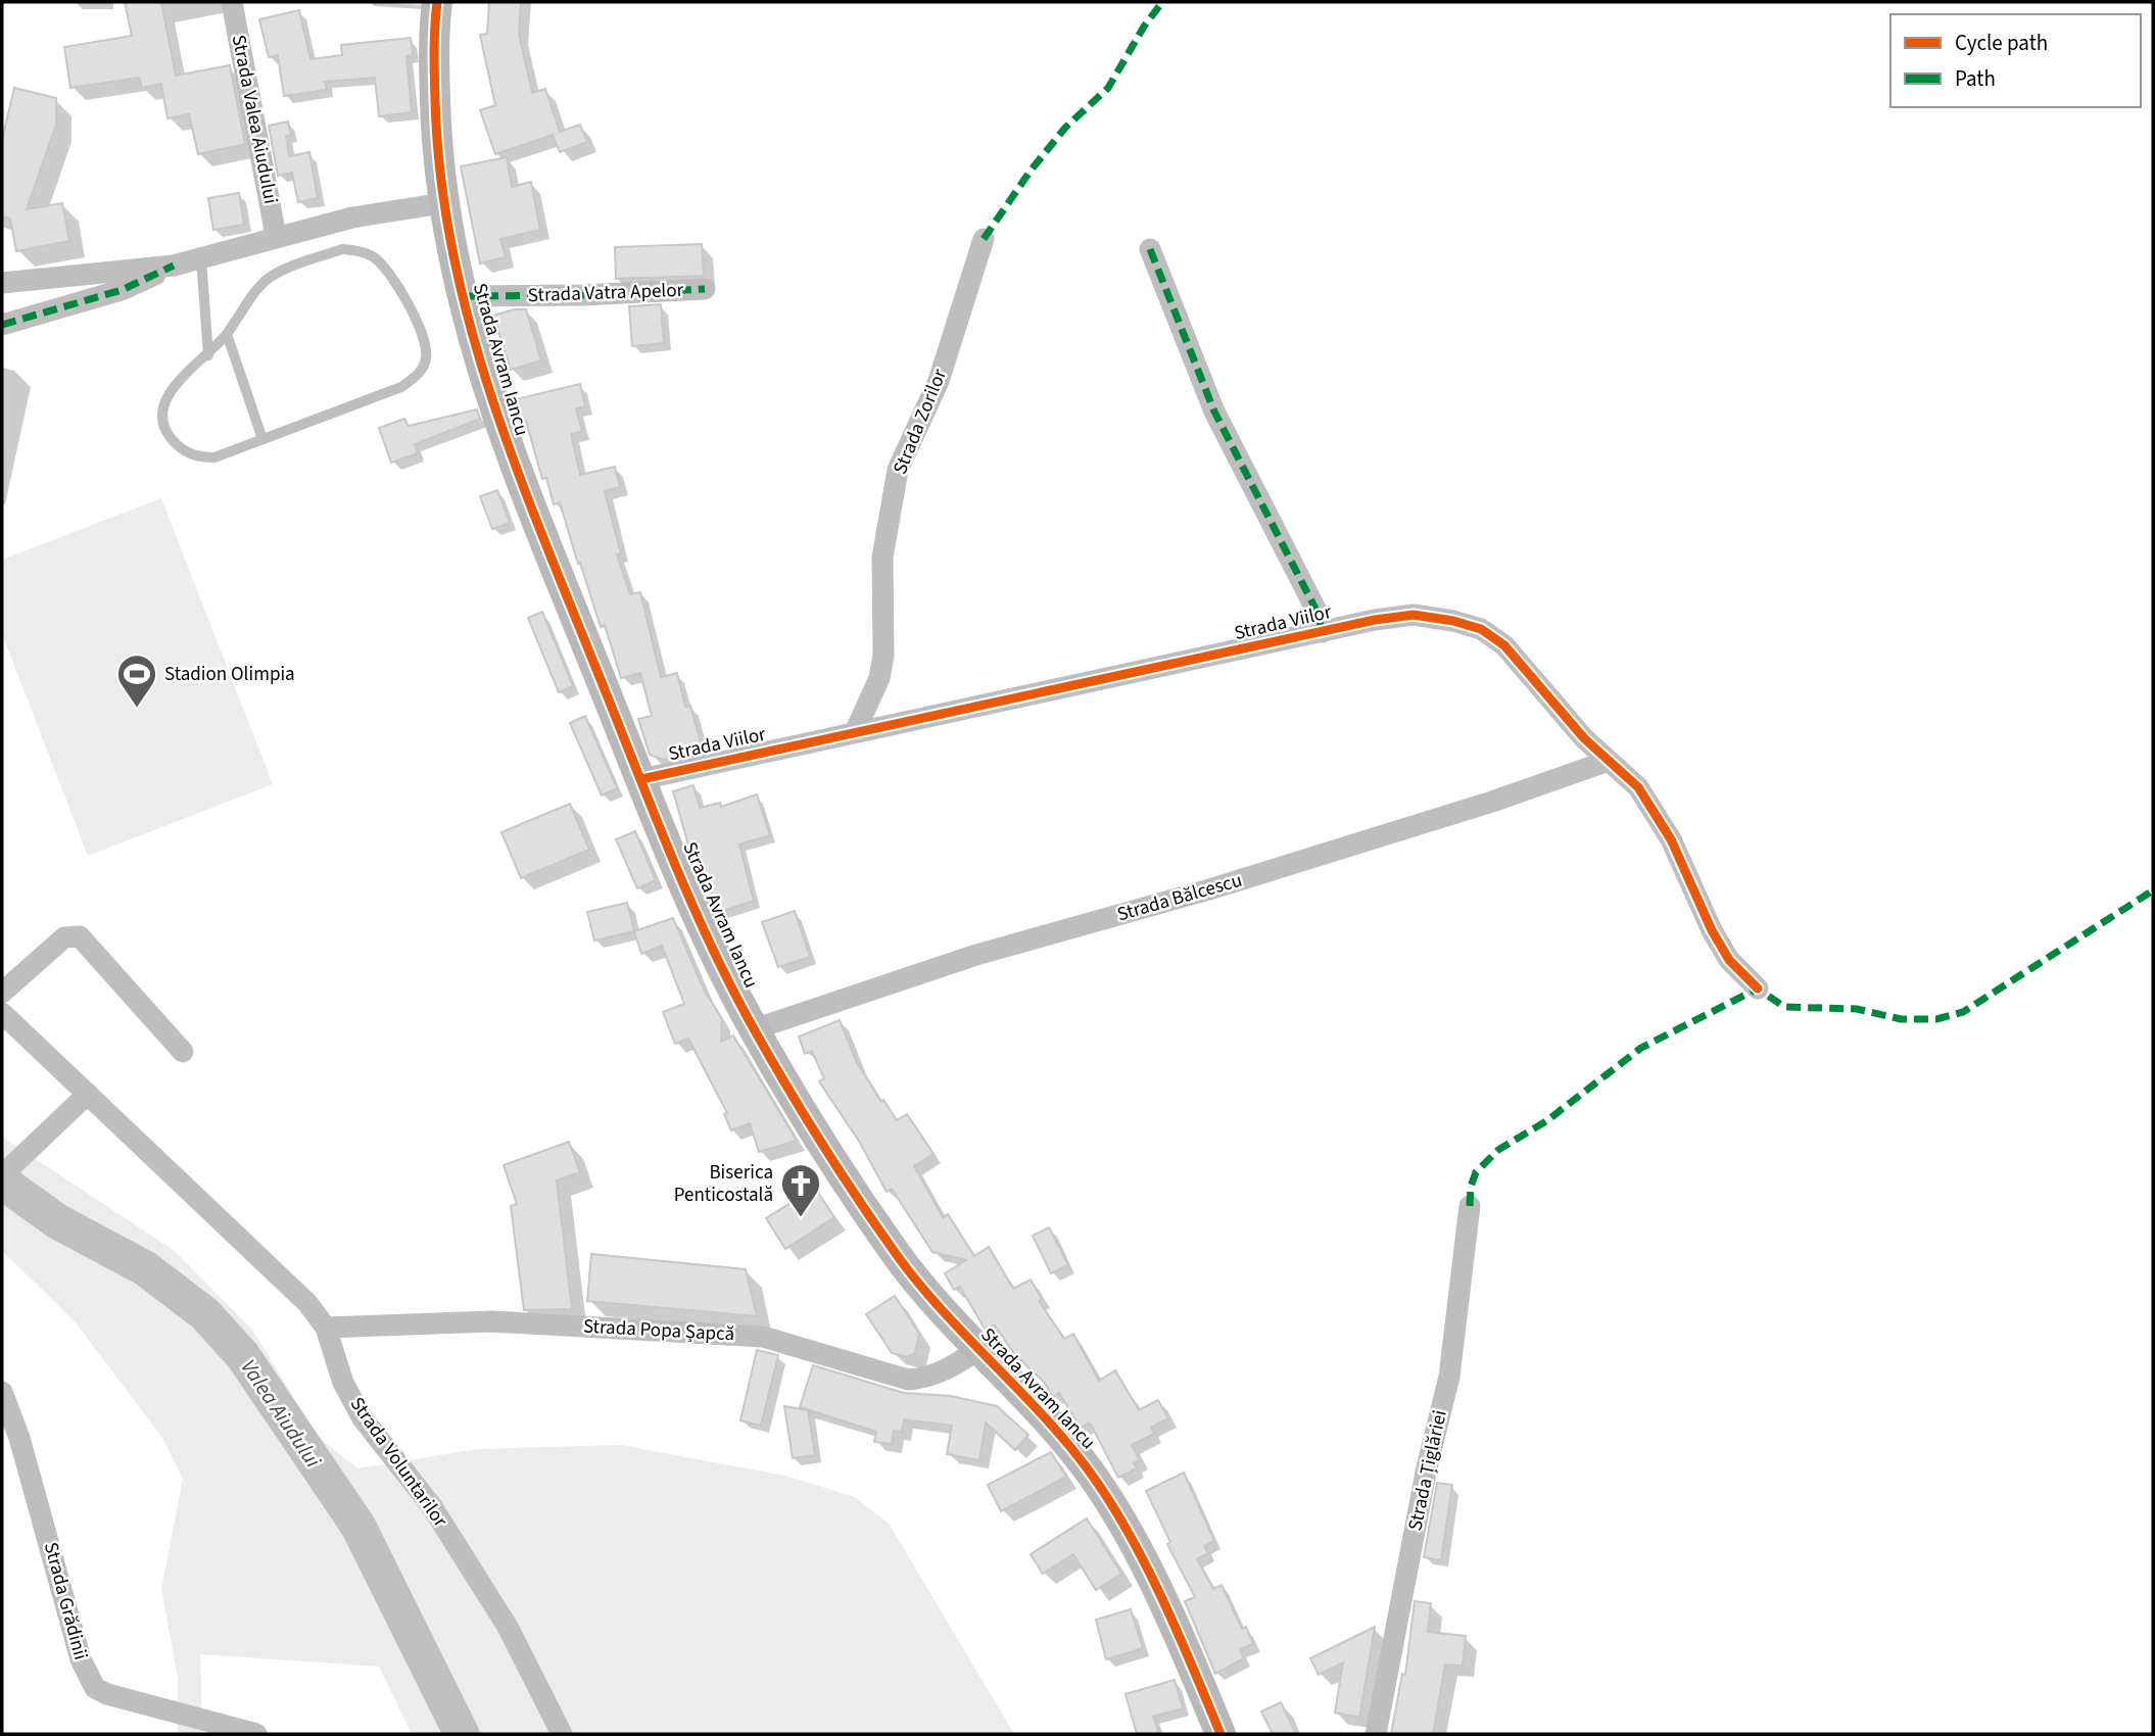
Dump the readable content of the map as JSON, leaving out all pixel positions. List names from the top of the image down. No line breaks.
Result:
{"streets":{"main road":["Strada Avram Iancu"],"street":["Strada Valea Aiudului","Strada Vatra Apelor","Strada Zorilor","Strada Viilor","Strada Bălcescu","Strada Popa Șapcă","Strada Voluntarilor","Strada Țiglăriei","Strada Grădinii"]},"crossings":[["Strada Vatra Apelor","Strada Avram Iancu"],["Strada Avram Iancu","Strada Viilor"],["Strada Avram Iancu","Strada Bălcescu"],["Strada Avram Iancu","Strada Popa Șapcă"],["Strada Zorilor","Strada Viilor"],["Strada Viilor","Strada Bălcescu"],["Strada Popa Șapcă","Strada Voluntarilor"]],"water":["Valea Aiudului"],"places":{"sports":["Stadion Olimpia"],"church":["Biserica Penticostală"]},"legend":["Cycle path","Path"]}
